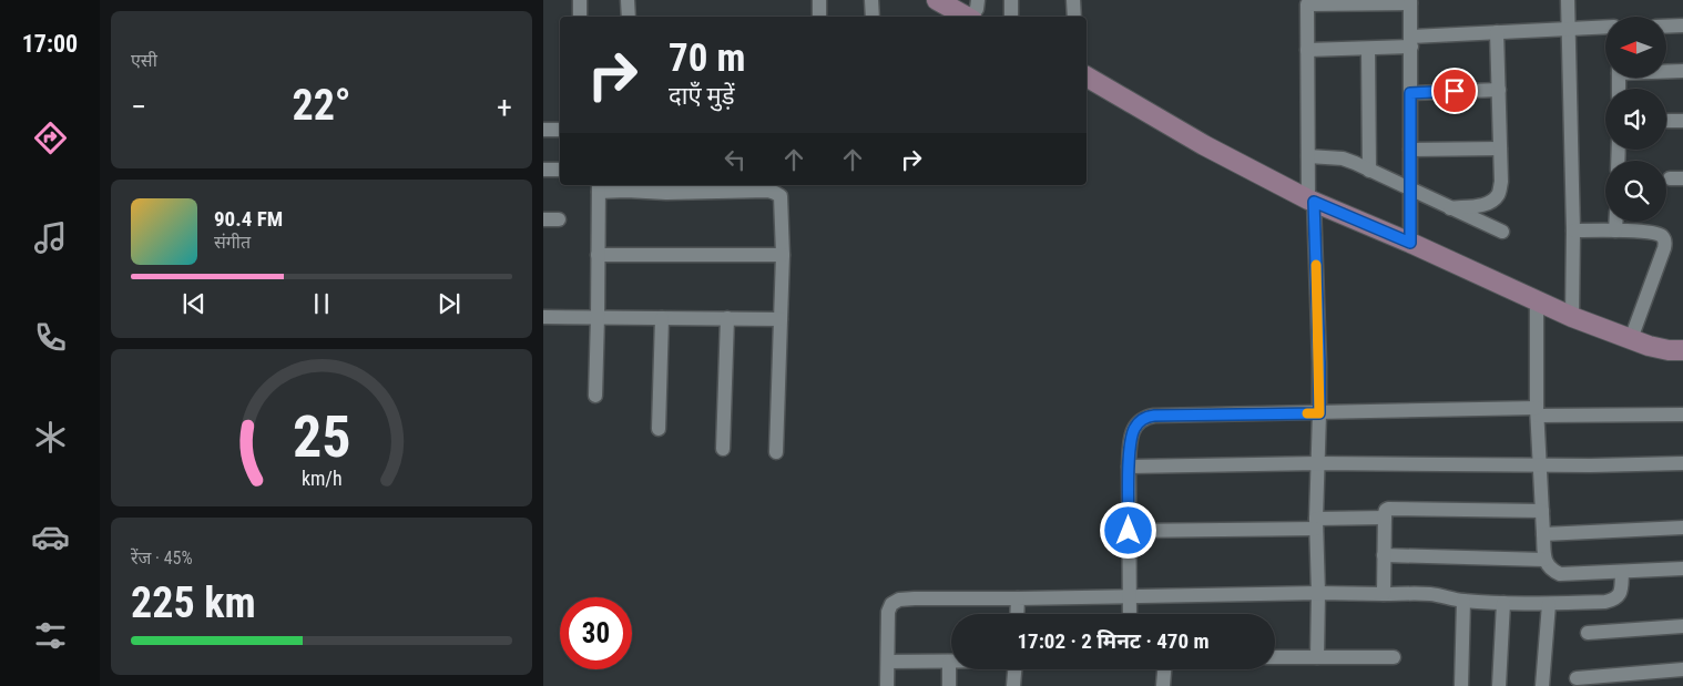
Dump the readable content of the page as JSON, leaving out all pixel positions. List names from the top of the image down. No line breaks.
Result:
{"north":"left","page":{"tabs":"17:00","tile":["एसी",["रेंज · 45%","225 km"]],"turn":["70 m","दाएँ मुड़ें"],"heat":["−","22°","+"],"song":["90.4 FM","संगीत"],"limit":"30","trip":"17:02 · 2 मिनट · 470 m","gauge":["25","km/h"]}}
